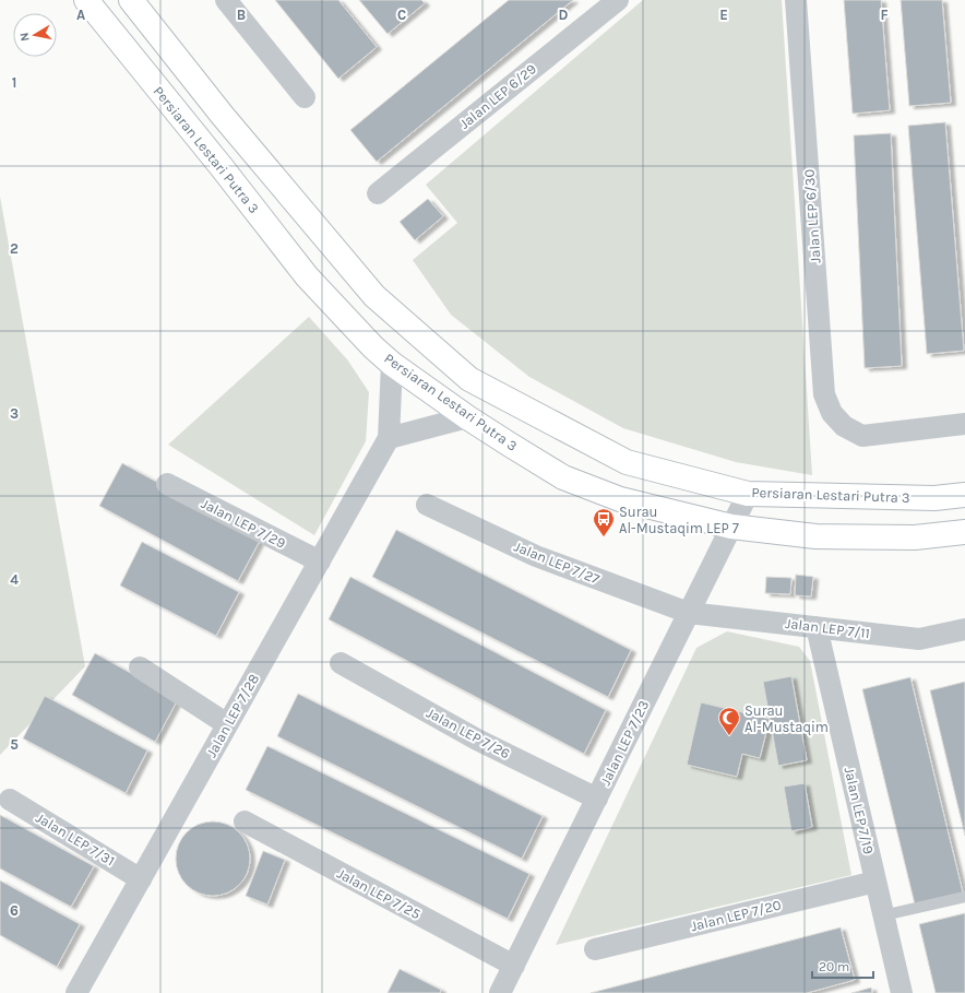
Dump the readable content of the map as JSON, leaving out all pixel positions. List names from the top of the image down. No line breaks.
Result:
{"streets":{"street":["Jalan LEP 6/29","Persiaran Lestari Putra 3","Jalan LEP 6/30","Jalan LEP 7/29","Jalan LEP 7/27","Jalan LEP 7/11","Jalan LEP 7/28","Jalan LEP 7/26","Jalan LEP 7/23","Jalan LEP 7/19","Jalan LEP 7/31","Jalan LEP 7/25","Jalan LEP 7/20"]},"crossings":[["Persiaran Lestari Putra 3","Jalan LEP 7/23"],["Jalan LEP 7/29","Jalan LEP 7/28"],["Jalan LEP 7/27","Jalan LEP 7/11"],["Jalan LEP 7/27","Jalan LEP 7/23"],["Jalan LEP 7/11","Jalan LEP 7/23"],["Jalan LEP 7/11","Jalan LEP 7/19"],["Jalan LEP 7/28","Jalan LEP 7/31"],["Jalan LEP 7/26","Jalan LEP 7/23"],["Jalan LEP 7/23","Jalan LEP 7/25"],["Jalan LEP 7/19","Jalan LEP 7/20"]],"places":{"bus stop":["Surau Al-Mustaqim LEP 7"],"mosque":["Surau Al-Mustaqim"]},"scale_bar":"20 m","north":"left","grid":{"columns":["A","B","C","D","E","F"],"rows":["1","2","3","4","5","6"]}}
